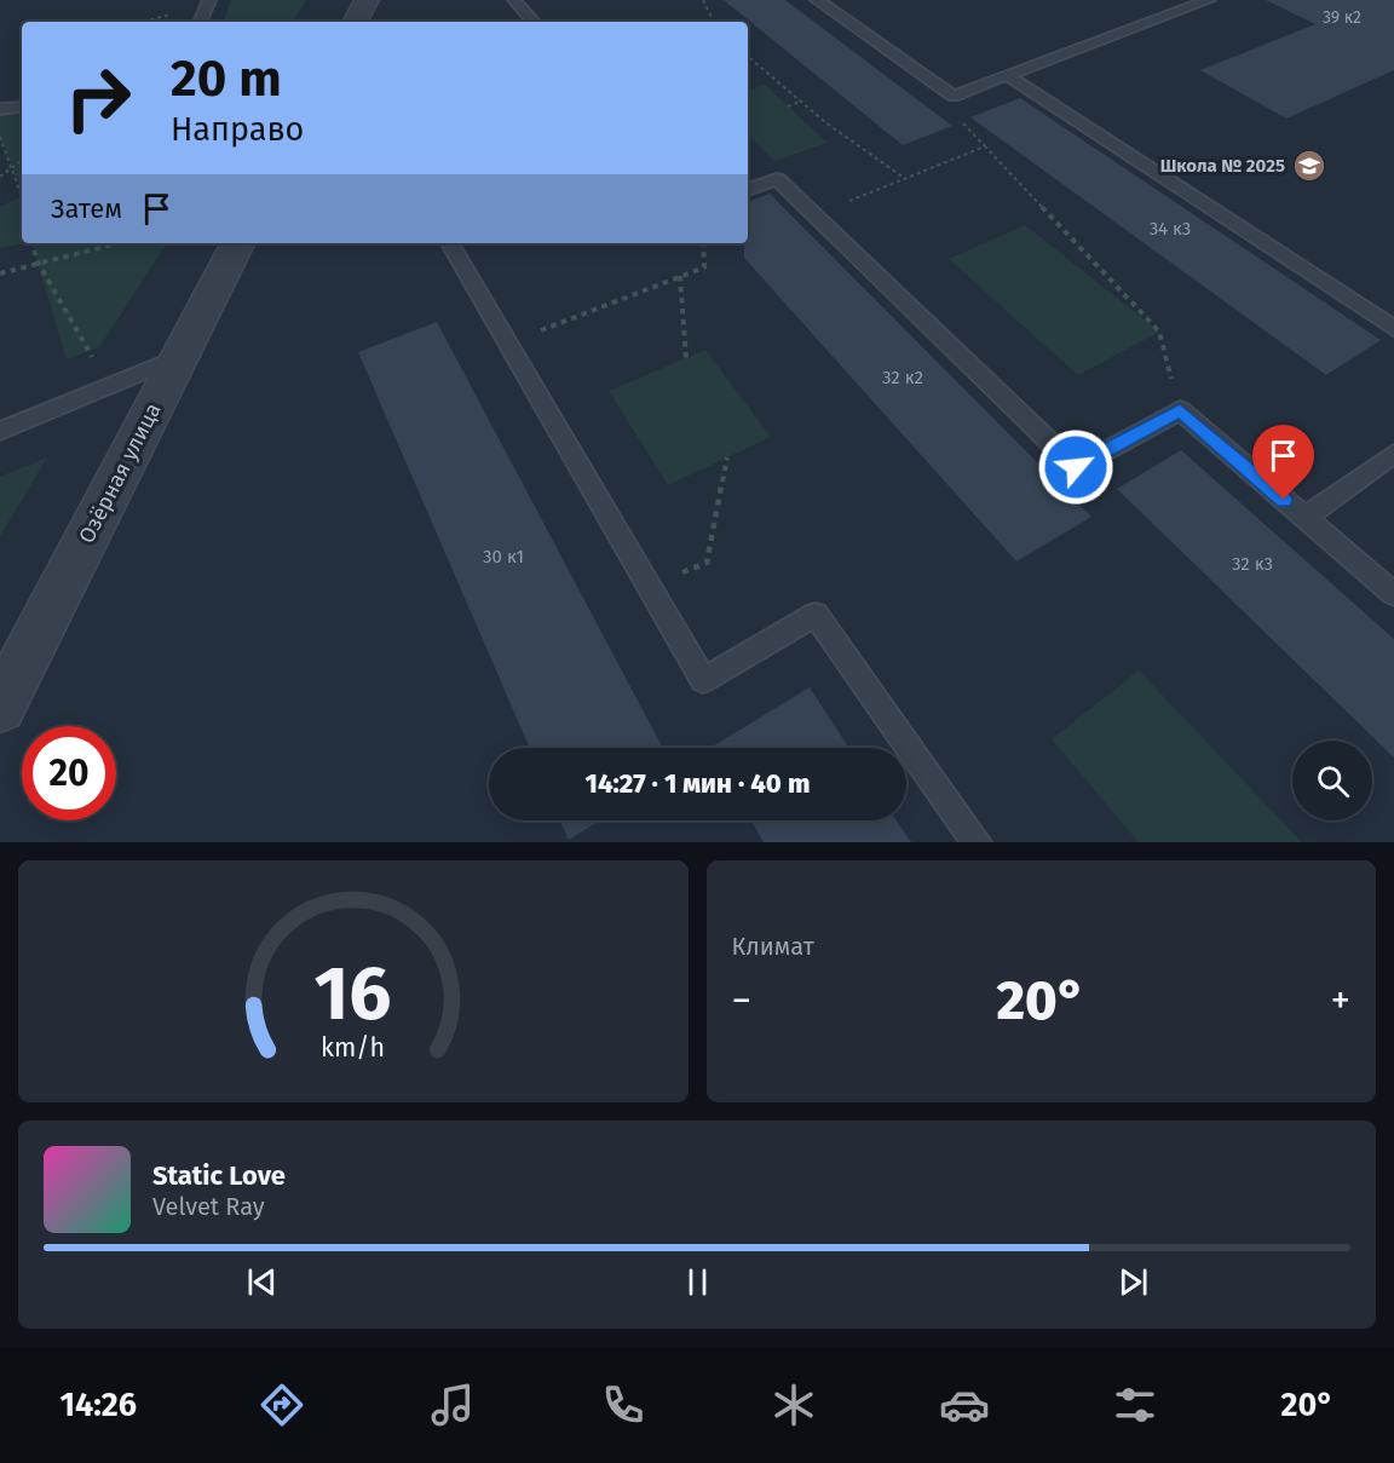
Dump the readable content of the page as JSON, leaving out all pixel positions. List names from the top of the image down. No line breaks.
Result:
{"streets":{"street":["Озёрная улица"]},"places":{"school or university":["Школа № 2025"]},"house_numbers":["39 к2","34 к3","32 к2","30 к1","32 к3"],"page":{"turn":["20 m","Направо"],"then":"Затем","limit":"20","trip":"14:27 · 1 мин · 40 m","tile":"Климат","heat":["−","20°","+"],"song":["Static Love","Velvet Ray"],"tabs":["14:26","20°"],"gauge":["16","km/h"]}}
